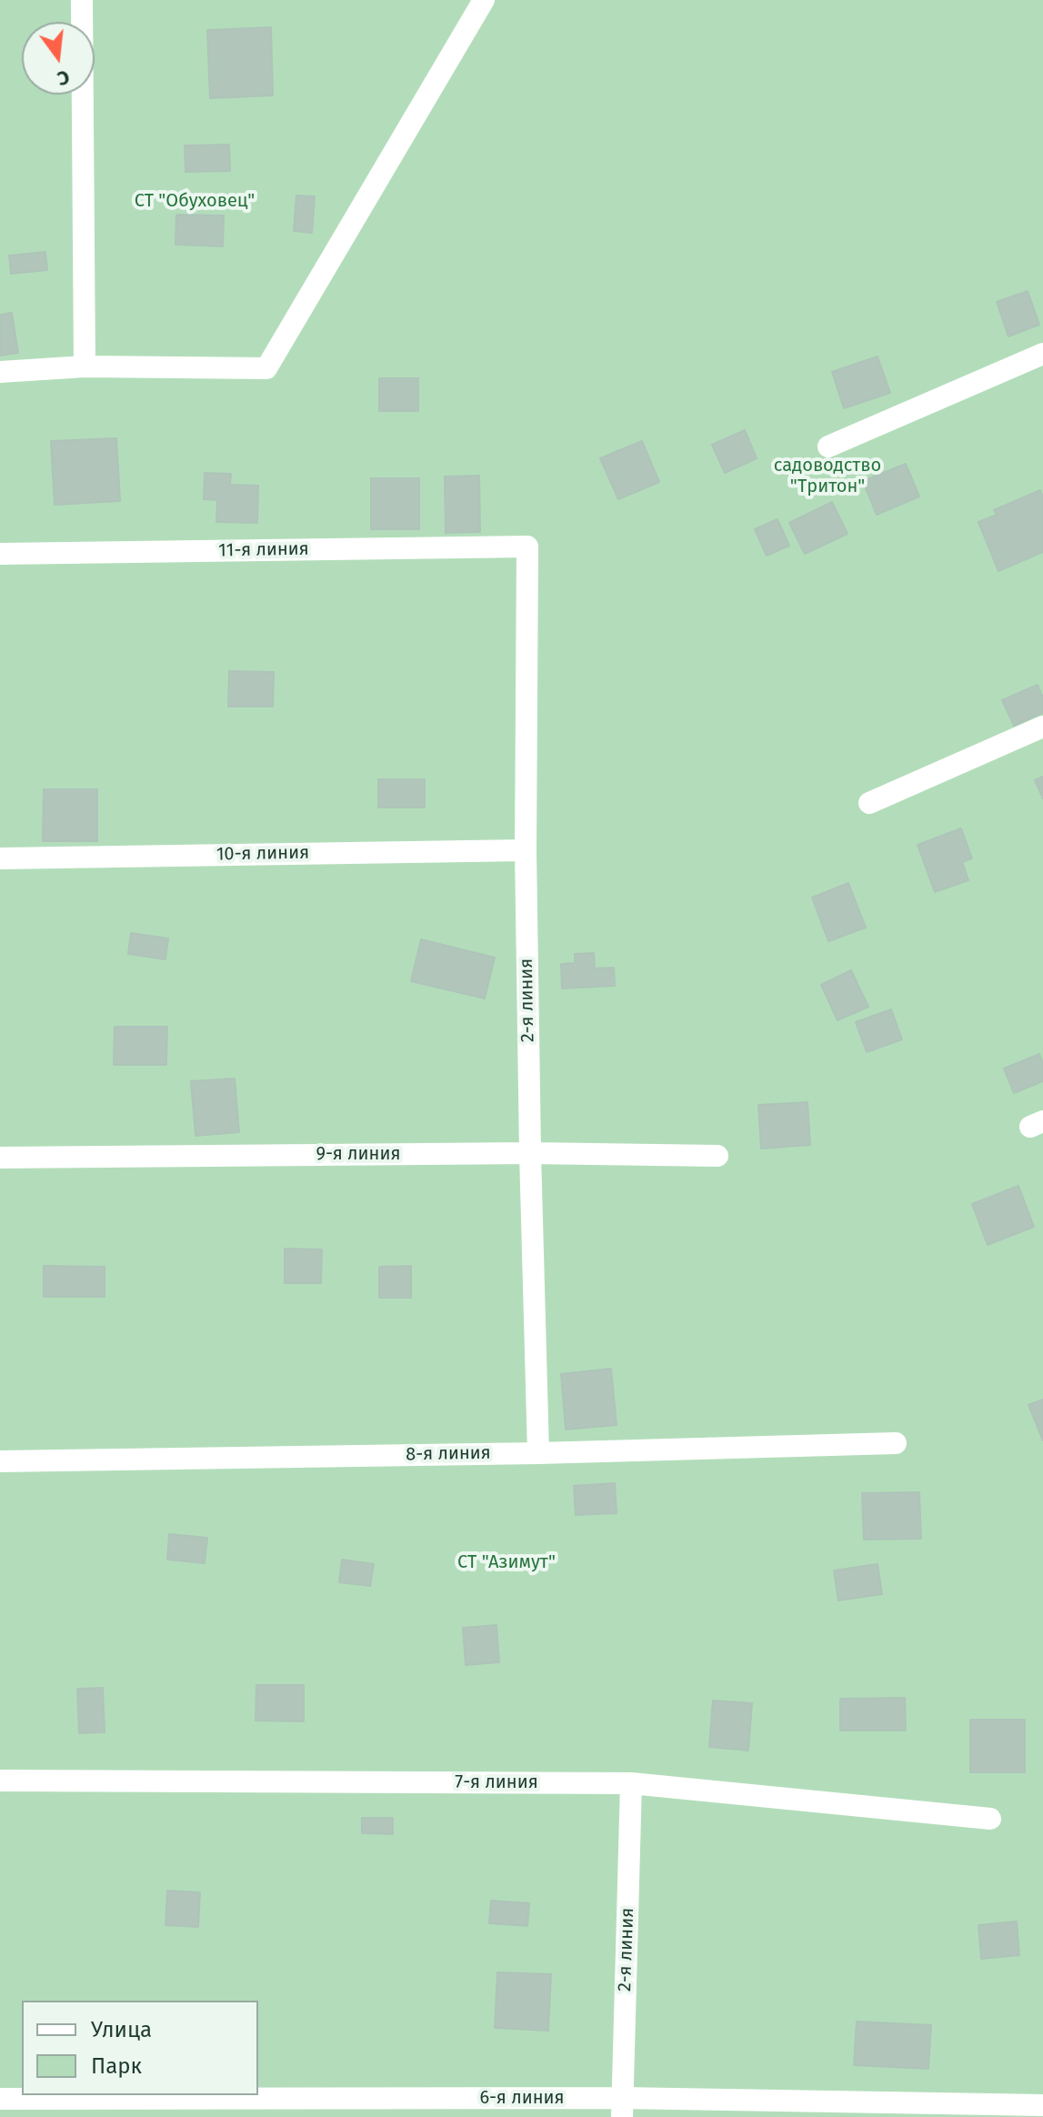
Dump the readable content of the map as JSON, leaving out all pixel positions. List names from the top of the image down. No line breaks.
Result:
{"streets":{"street":["11-я линия","10-я линия","2-я линия","9-я линия","8-я линия","7-я линия","6-я линия"]},"crossings":[["11-я линия","2-я линия"],["10-я линия","2-я линия"],["2-я линия","9-я линия"],["2-я линия","8-я линия"],["2-я линия","7-я линия"],["2-я линия","6-я линия"]],"parks":["СТ \"Обуховец\"","садоводство \"Тритон\"","СТ \"Азимут\""],"legend":["Улица","Парк"],"north":"bottom"}
